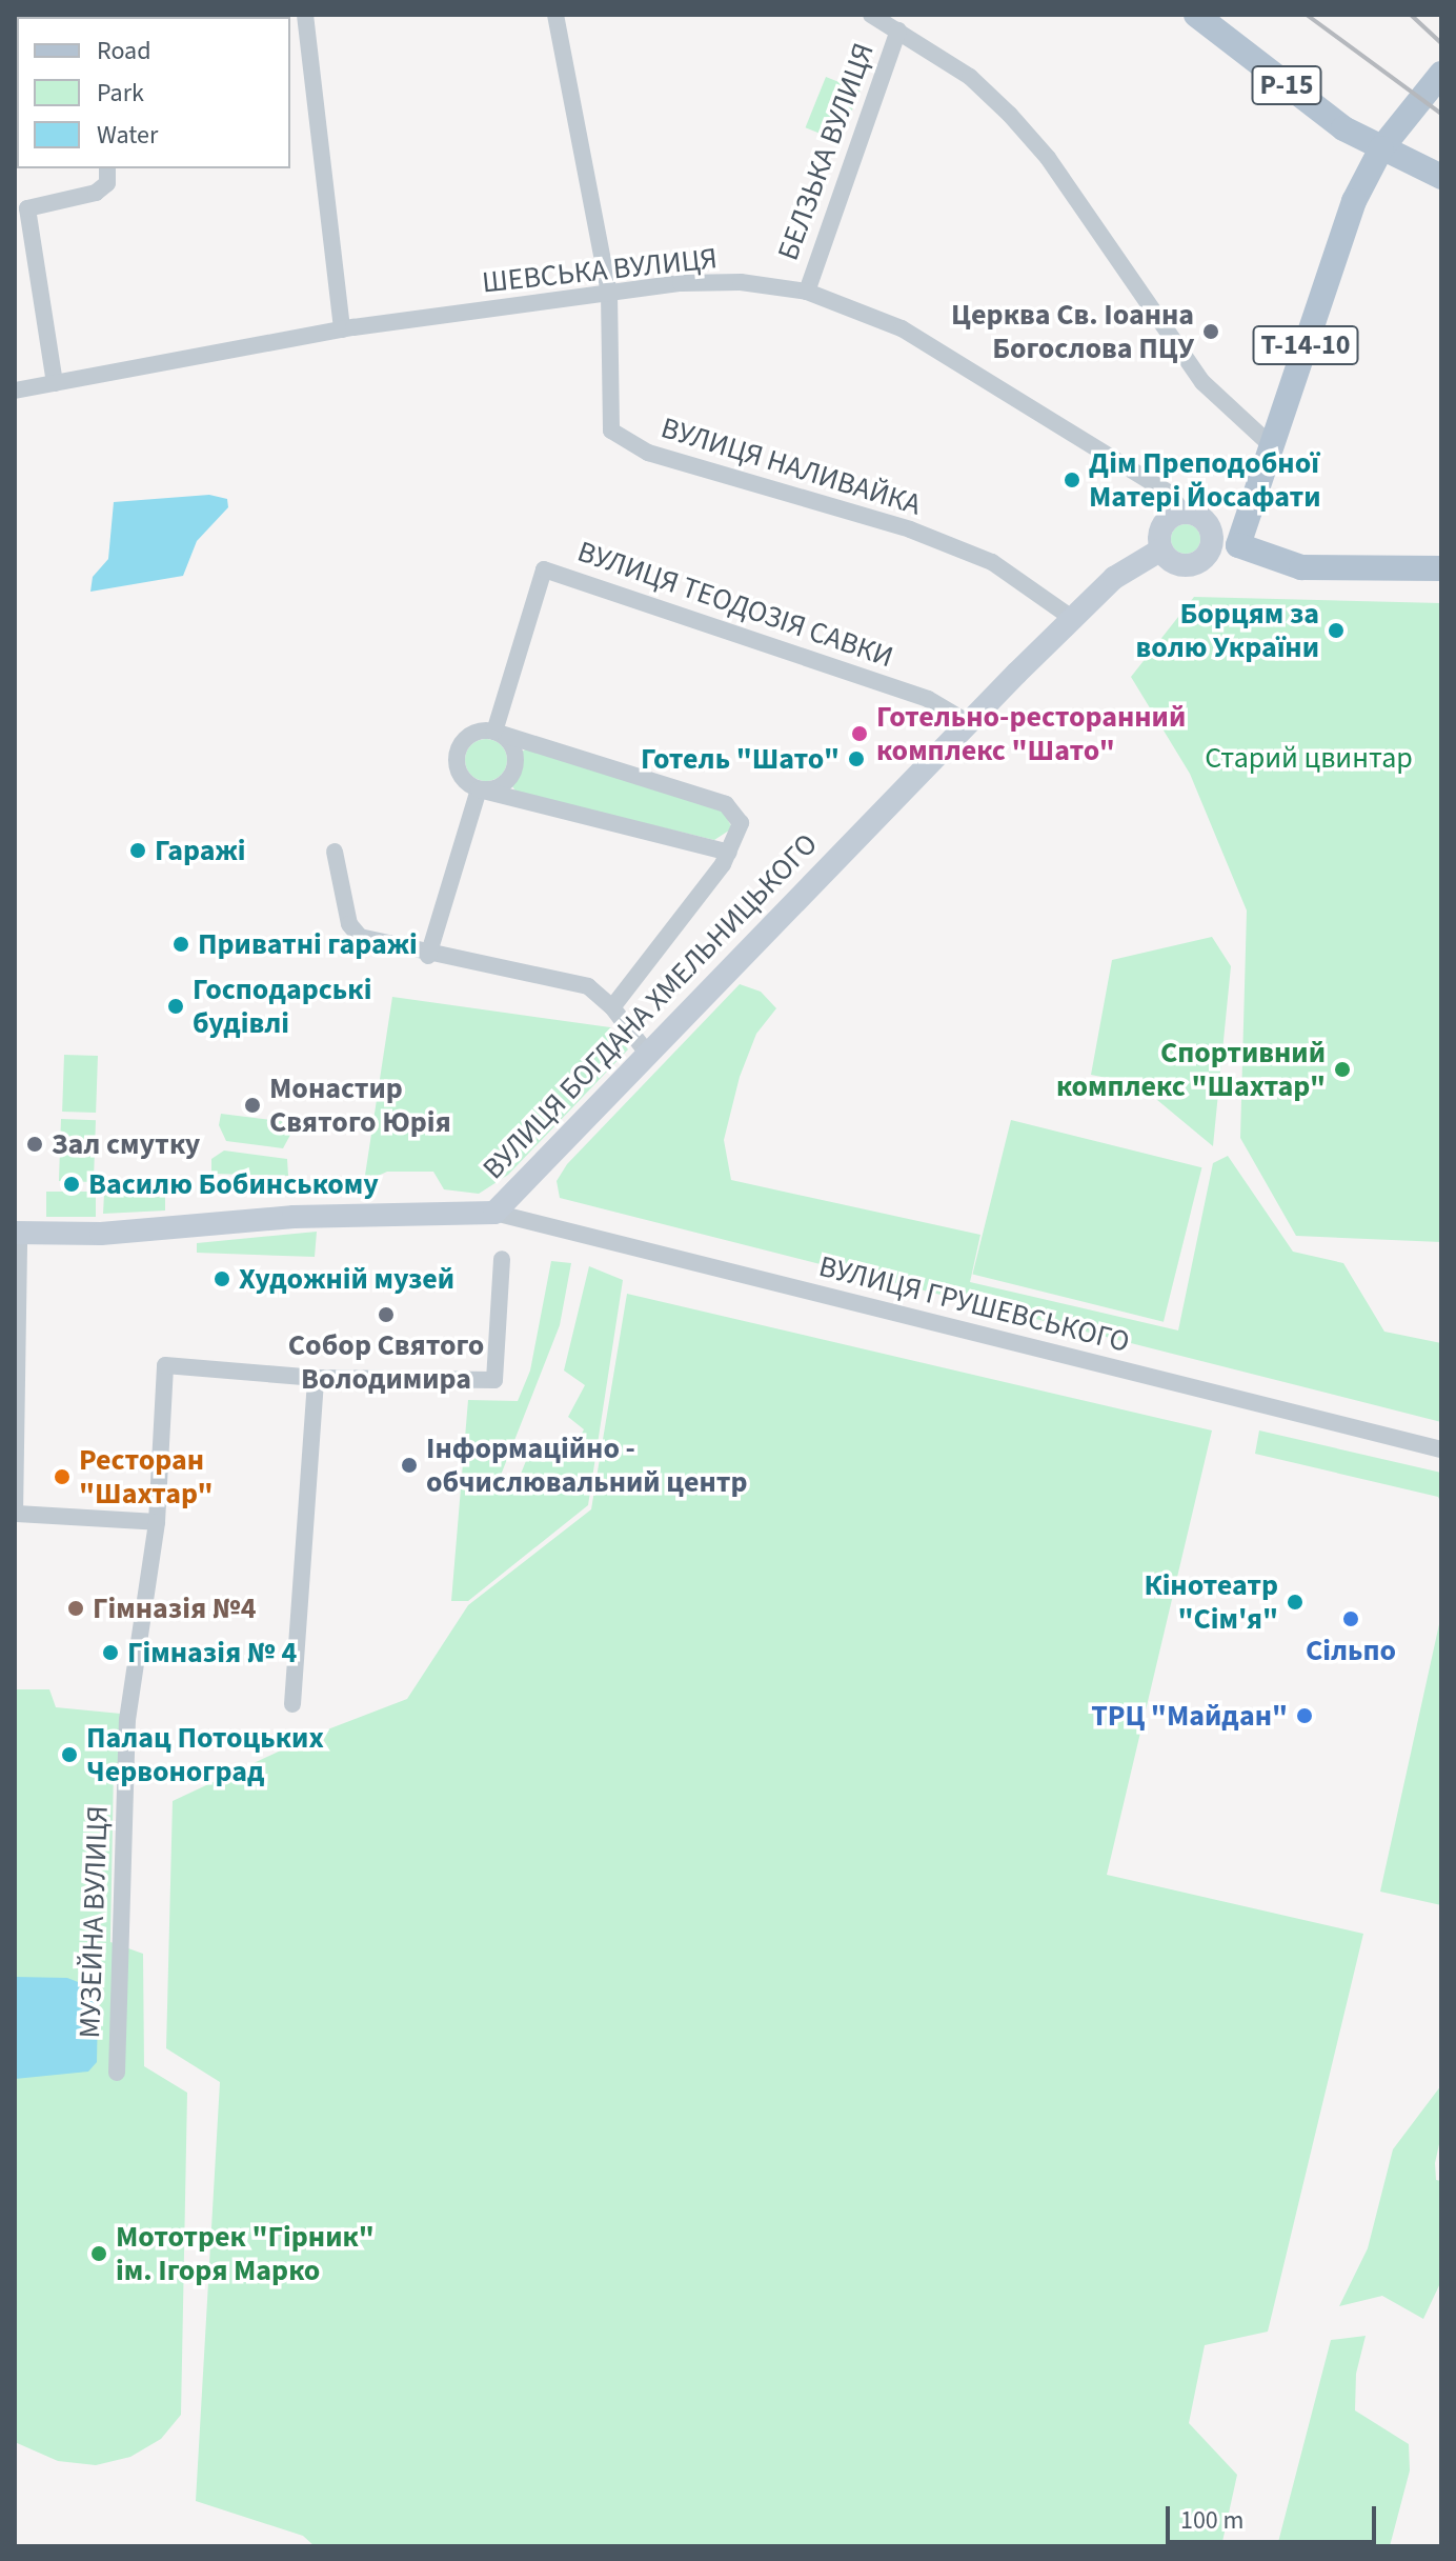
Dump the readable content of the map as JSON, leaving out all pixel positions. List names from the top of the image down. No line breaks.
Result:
{"streets":{"main road":["Р-15","Т-14-10","ВУЛИЦЯ БОГДАНА ХМЕЛЬНИЦЬКОГО"],"street":["БЕЛЗЬКА ВУЛИЦЯ","ШЕВСЬКА ВУЛИЦЯ","ВУЛИЦЯ НАЛИВАЙКА","ВУЛИЦЯ ТЕОДОЗІЯ САВКИ","ВУЛИЦЯ ГРУШЕВСЬКОГО","МУЗЕЙНА ВУЛИЦЯ"]},"crossings":[["Р-15","Т-14-10"],["БЕЛЗЬКА ВУЛИЦЯ","ШЕВСЬКА ВУЛИЦЯ"],["ШЕВСЬКА ВУЛИЦЯ","ВУЛИЦЯ НАЛИВАЙКА"],["ШЕВСЬКА ВУЛИЦЯ","ВУЛИЦЯ БОГДАНА ХМЕЛЬНИЦЬКОГО"],["ВУЛИЦЯ НАЛИВАЙКА","ВУЛИЦЯ БОГДАНА ХМЕЛЬНИЦЬКОГО"],["ВУЛИЦЯ ТЕОДОЗІЯ САВКИ","ВУЛИЦЯ БОГДАНА ХМЕЛЬНИЦЬКОГО"],["ВУЛИЦЯ БОГДАНА ХМЕЛЬНИЦЬКОГО","ВУЛИЦЯ ГРУШЕВСЬКОГО"]],"parks":["Старий цвинтар"],"places":["Церква Св. Іоанна Богослова ПЦУ","Дім Преподобної Матері Йосафати","Борцям за волю України","Готельно-ресторанний комплекс \"Шато\"","Готель \"Шато\"","Гаражі","Приватні гаражі","Господарські будівлі","Спортивний комплекс \"Шахтар\"","Монастир Святого Юрія","Зал смутку","Василю Бобинському","Художній музей","Собор Святого Володимира","Інформаційно - обчислювальний центр","Ресторан \"Шахтар\"","Кінотеатр \"Сім'я\"","Гімназія №4","Сільпо","Гімназія № 4","ТРЦ \"Майдан\"","Палац Потоцьких Червоноград","Мототрек \"Гірник\" ім. Ігоря Марко"],"legend":["Road","Park","Water"],"scale_bar":"100 m"}
